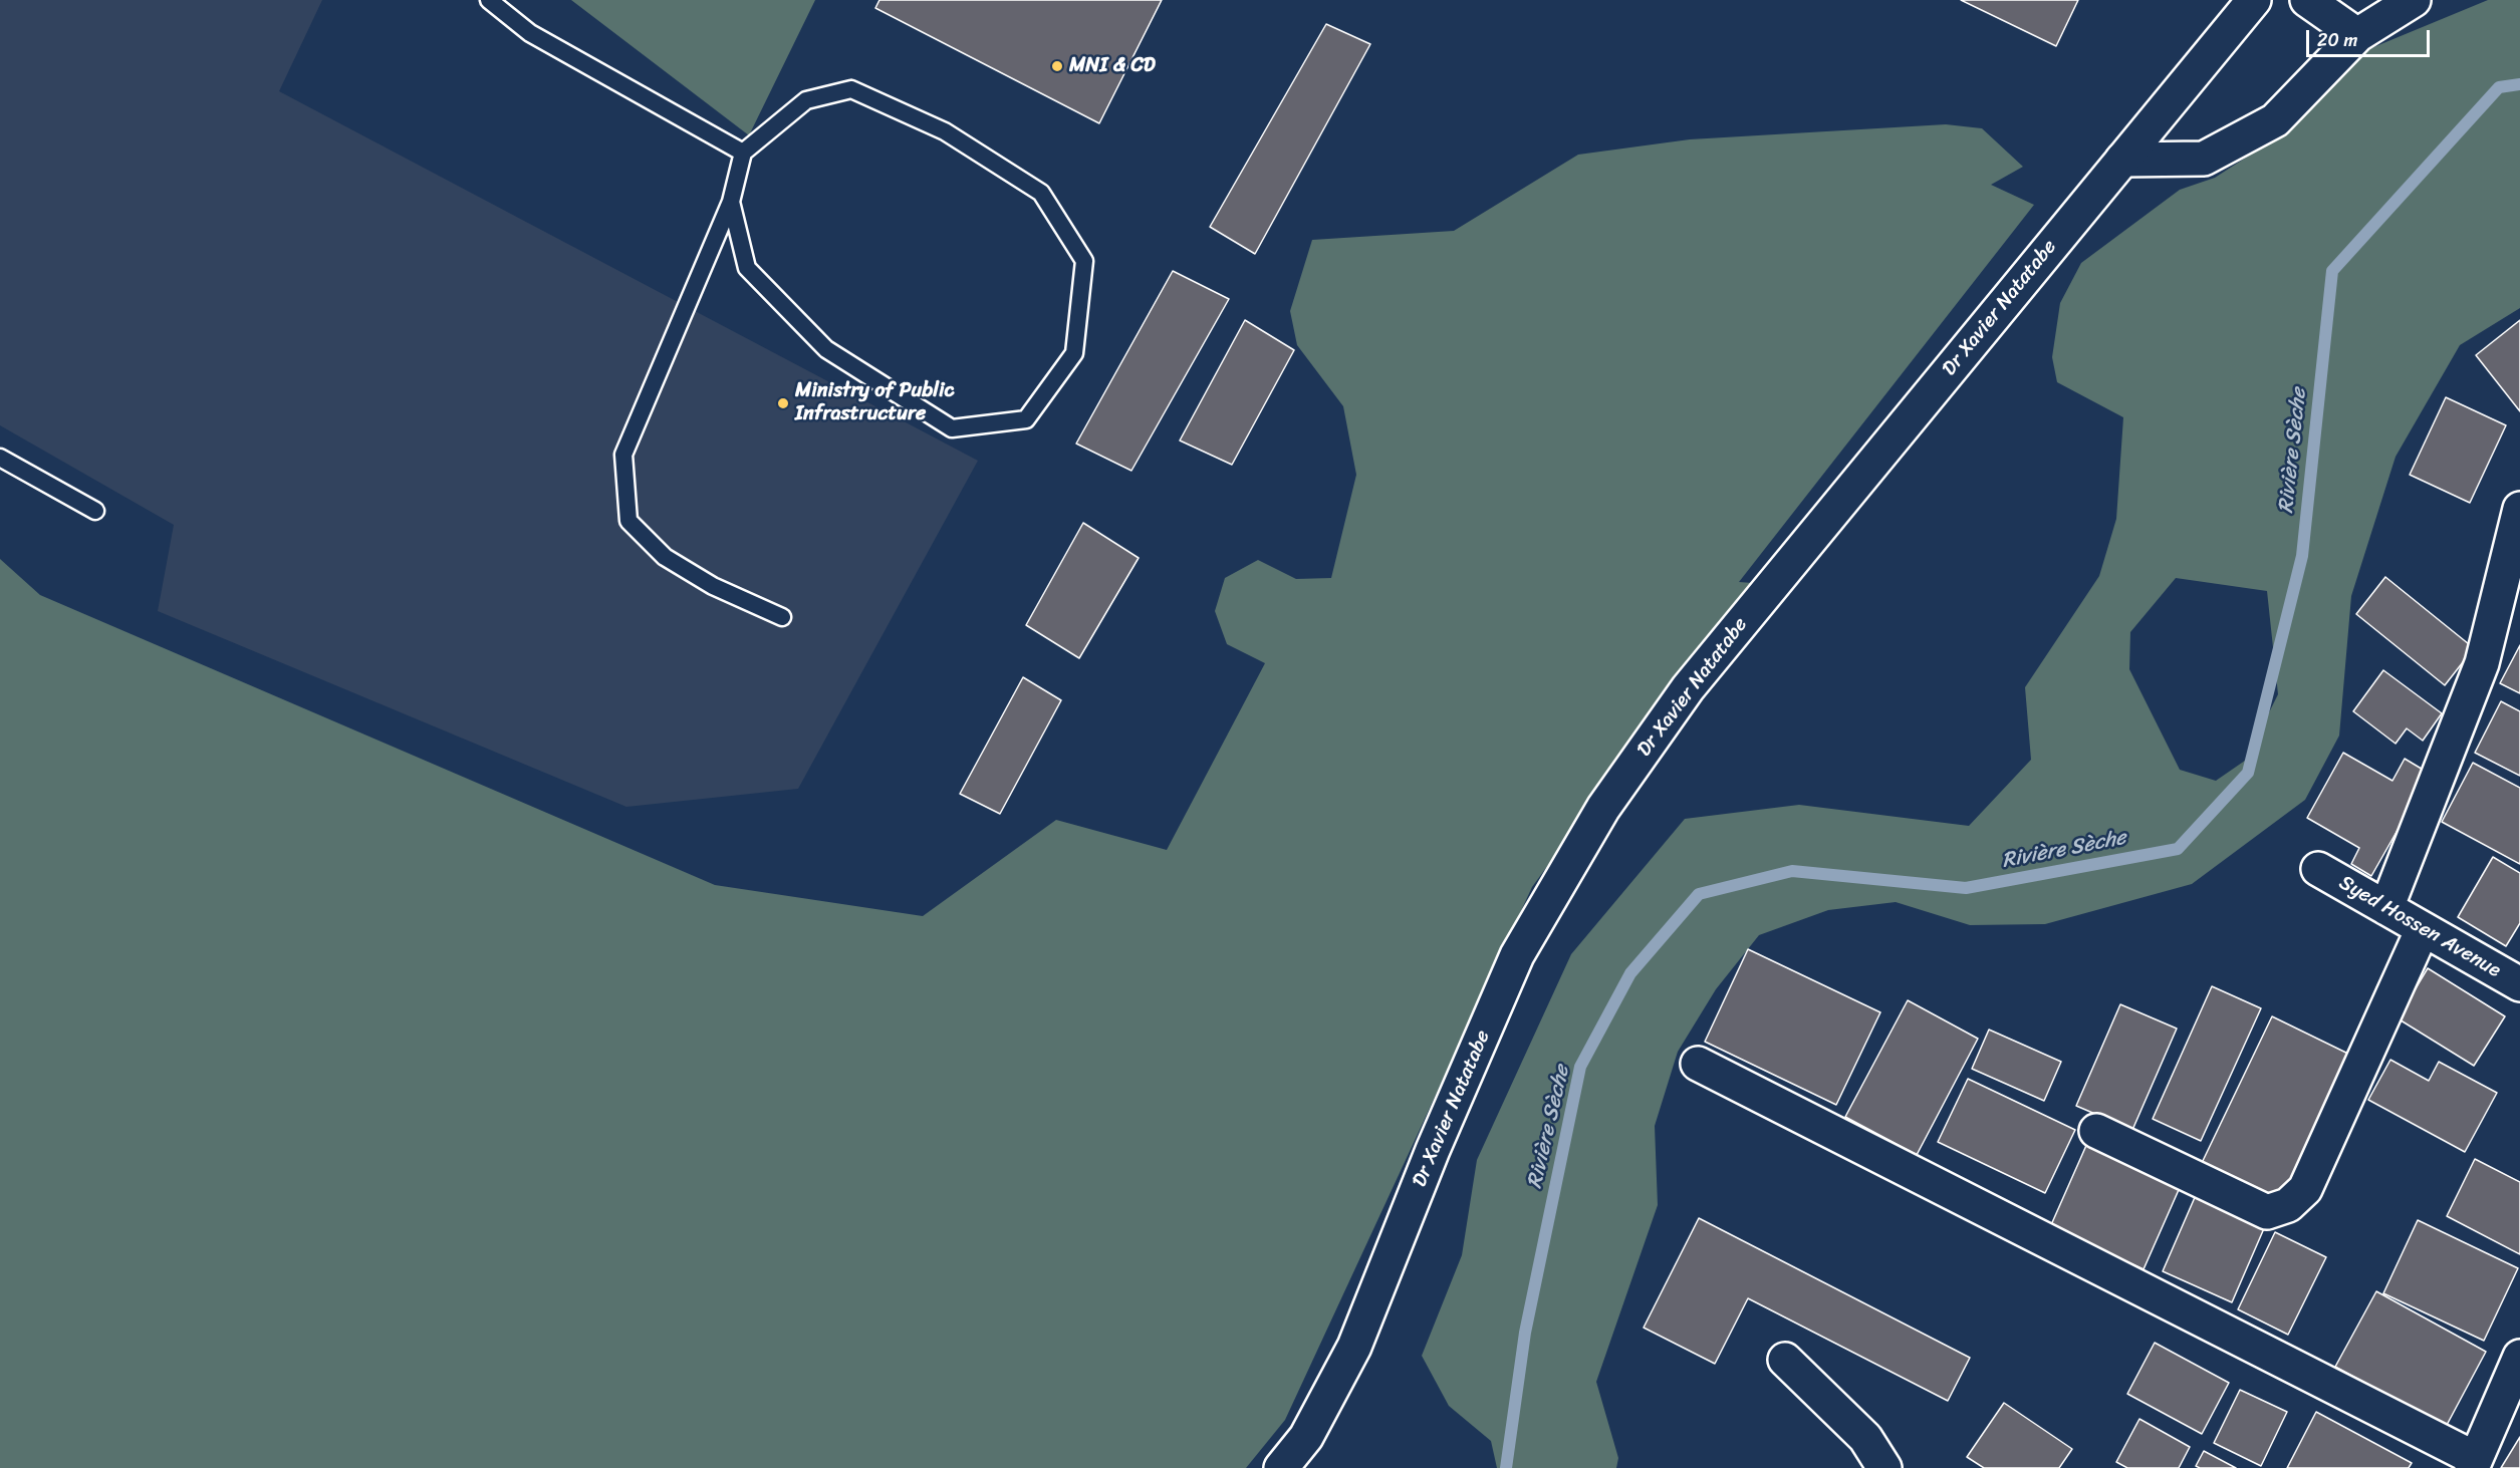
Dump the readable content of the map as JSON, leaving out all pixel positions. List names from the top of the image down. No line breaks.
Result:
{"streets":{"street":["Dr Xavier Natatabe","Syed Hossen Avenue"]},"water":["Rivière Sèche"],"places":["MNI & CD","Ministry of Public Infrastructure"],"scale_bar":"20 m"}
